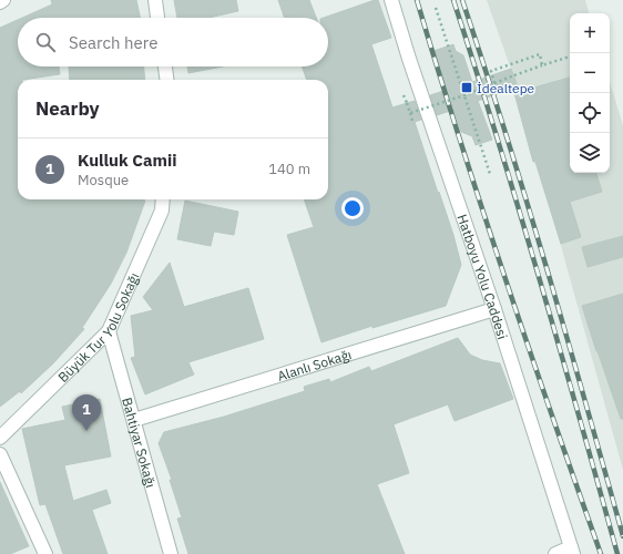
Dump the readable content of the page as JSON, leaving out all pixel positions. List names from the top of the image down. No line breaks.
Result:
{"streets":{"street":["Hatboyu Yolu Caddesi","Büyük Tur Yolu Sokağı","Alanlı Sokağı","Bahtiyar Sokağı"]},"crossings":[["Hatboyu Yolu Caddesi","Alanlı Sokağı"],["Büyük Tur Yolu Sokağı","Bahtiyar Sokağı"],["Alanlı Sokağı","Bahtiyar Sokağı"]],"places":{"transit":["İdealtepe"]},"page":{"map_buttons":["+","−"],"search":"Search here","heading":"Nearby","list":[{"mark":"1","name":"Kulluk Camii","note":"Mosque","value":"140 m"}],"pins":"1"}}
